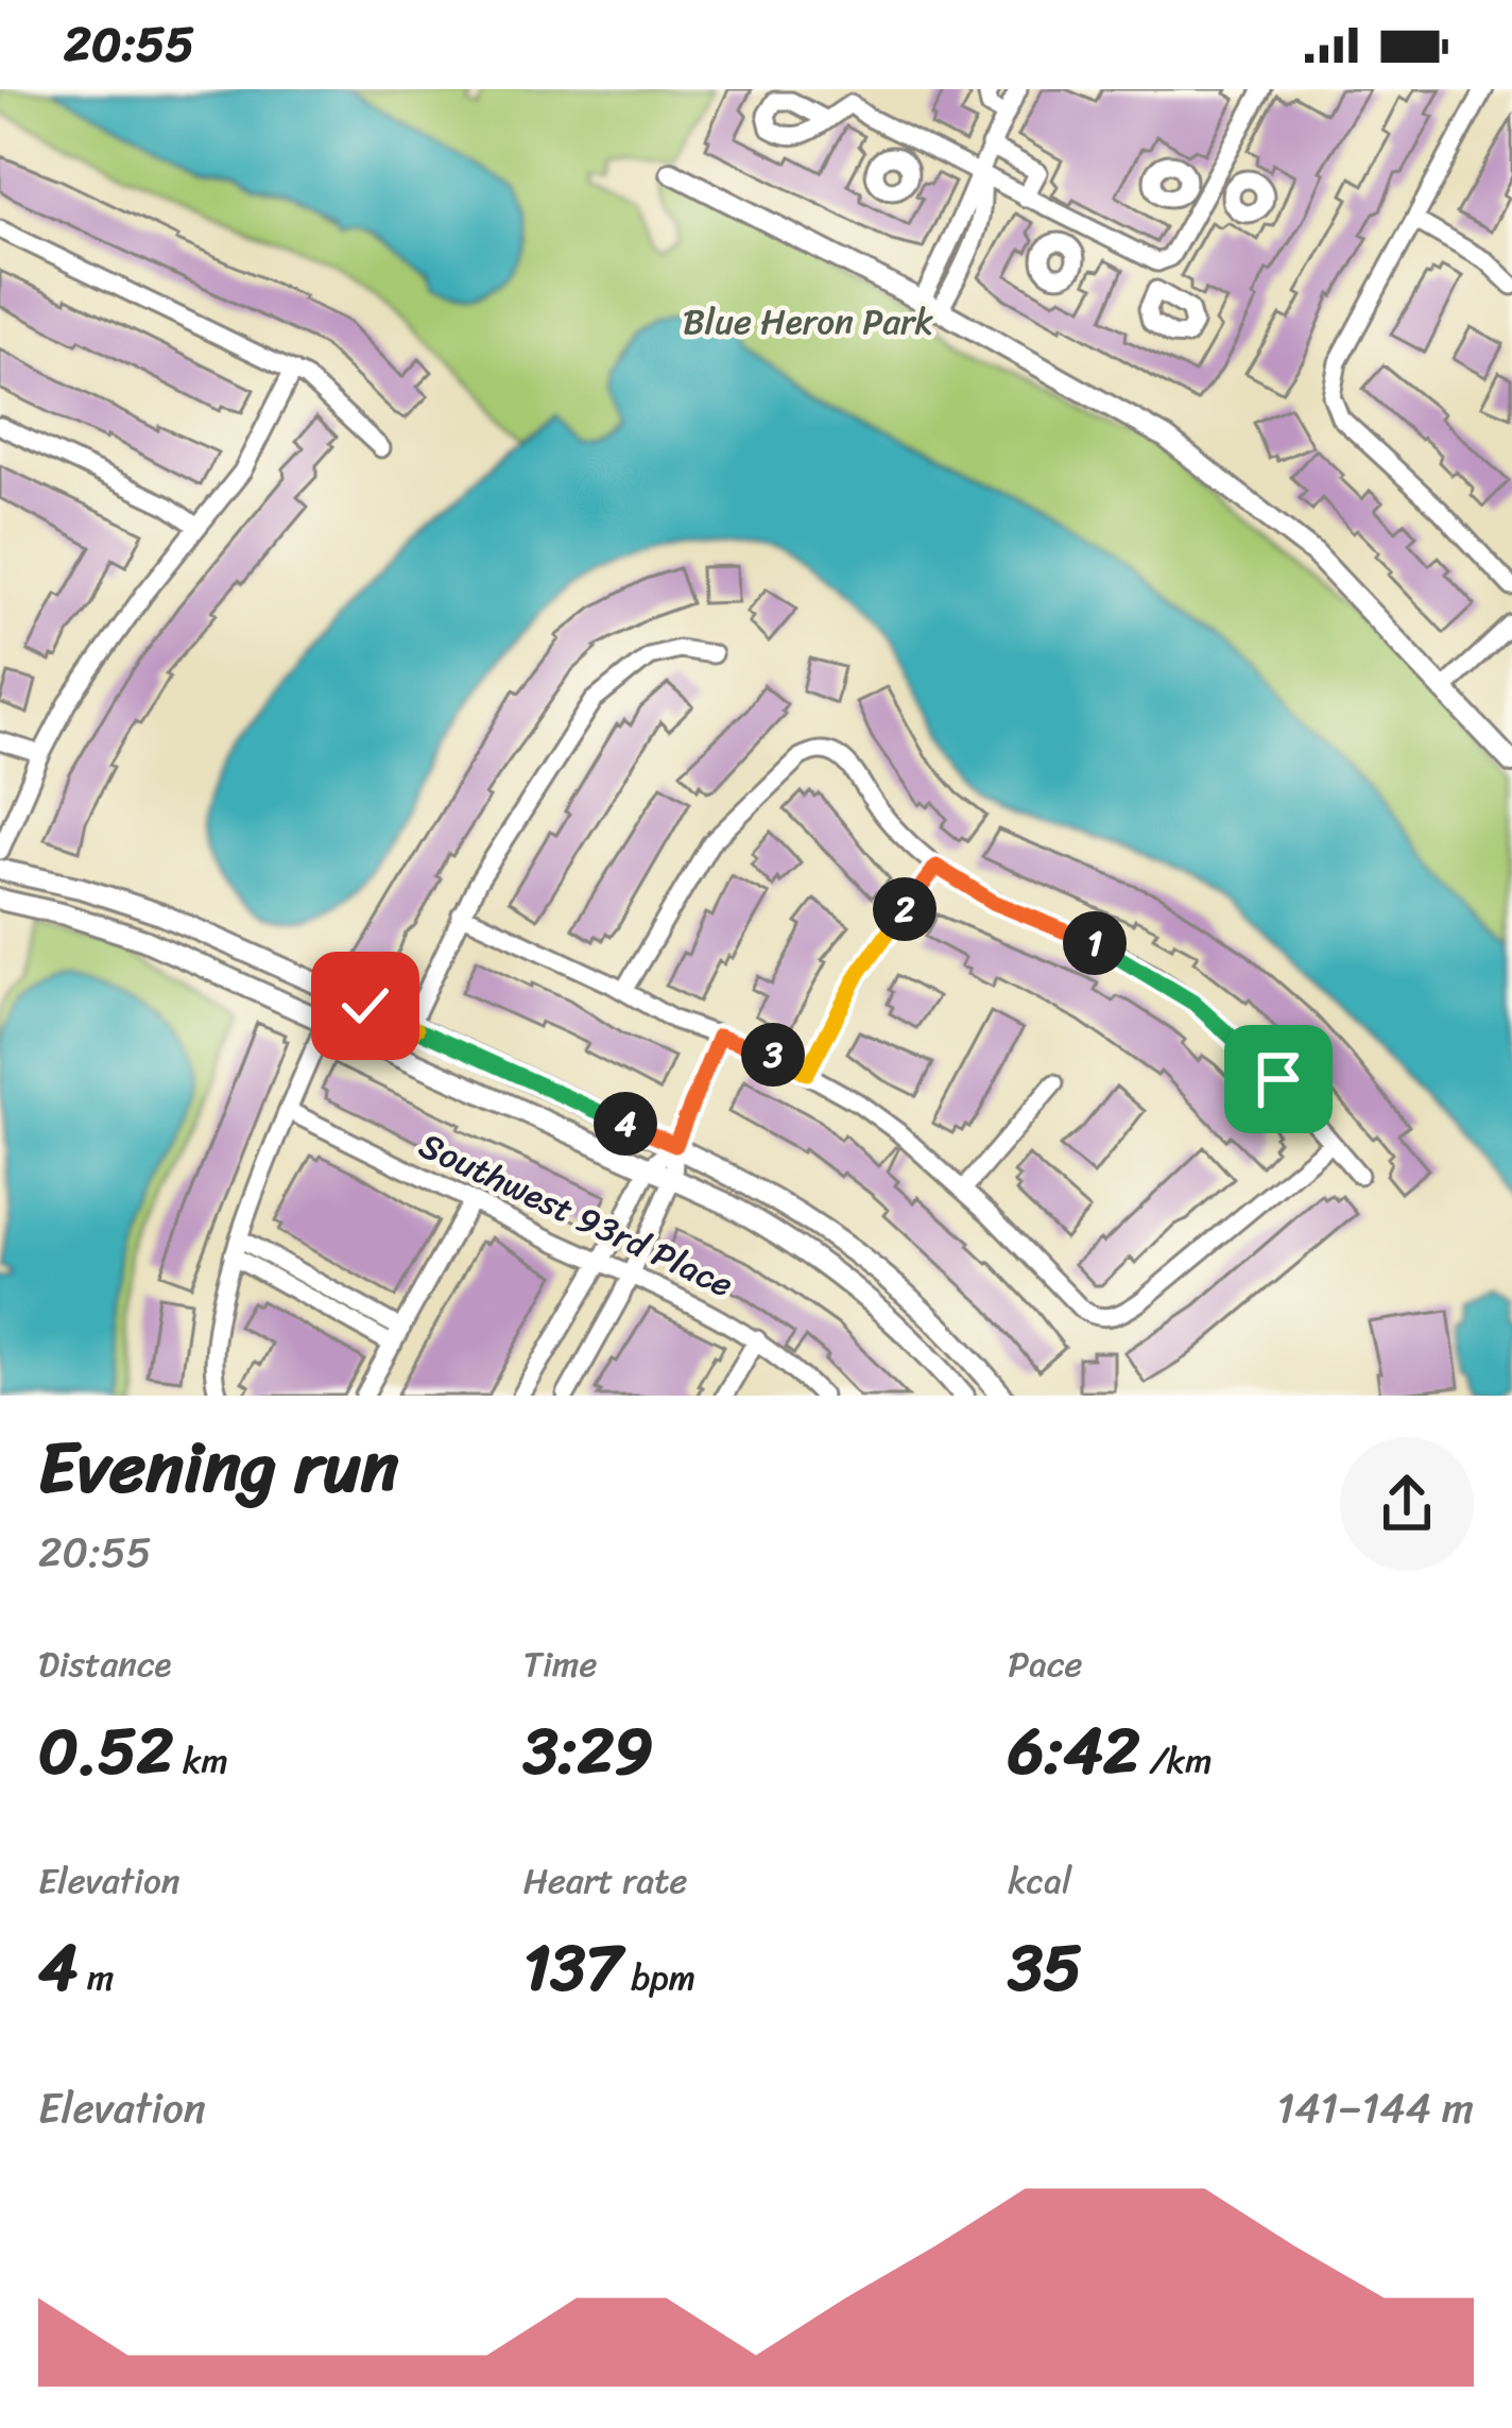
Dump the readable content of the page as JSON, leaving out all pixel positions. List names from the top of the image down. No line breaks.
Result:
{"streets":{"street":["Southwest 93rd Place"]},"parks":["Blue Heron Park"],"page":{"status":"20:55","pins":["2","1","3","4"],"heading":["Evening run","20:55"],"stats":[["Distance","0.52 km"],["Time","3:29"],["Pace","6:42 /km"],["Elevation","4 m"],["Heart rate","137 bpm"],["kcal","35"]],"chart":["Elevation","141–144 m"]}}
